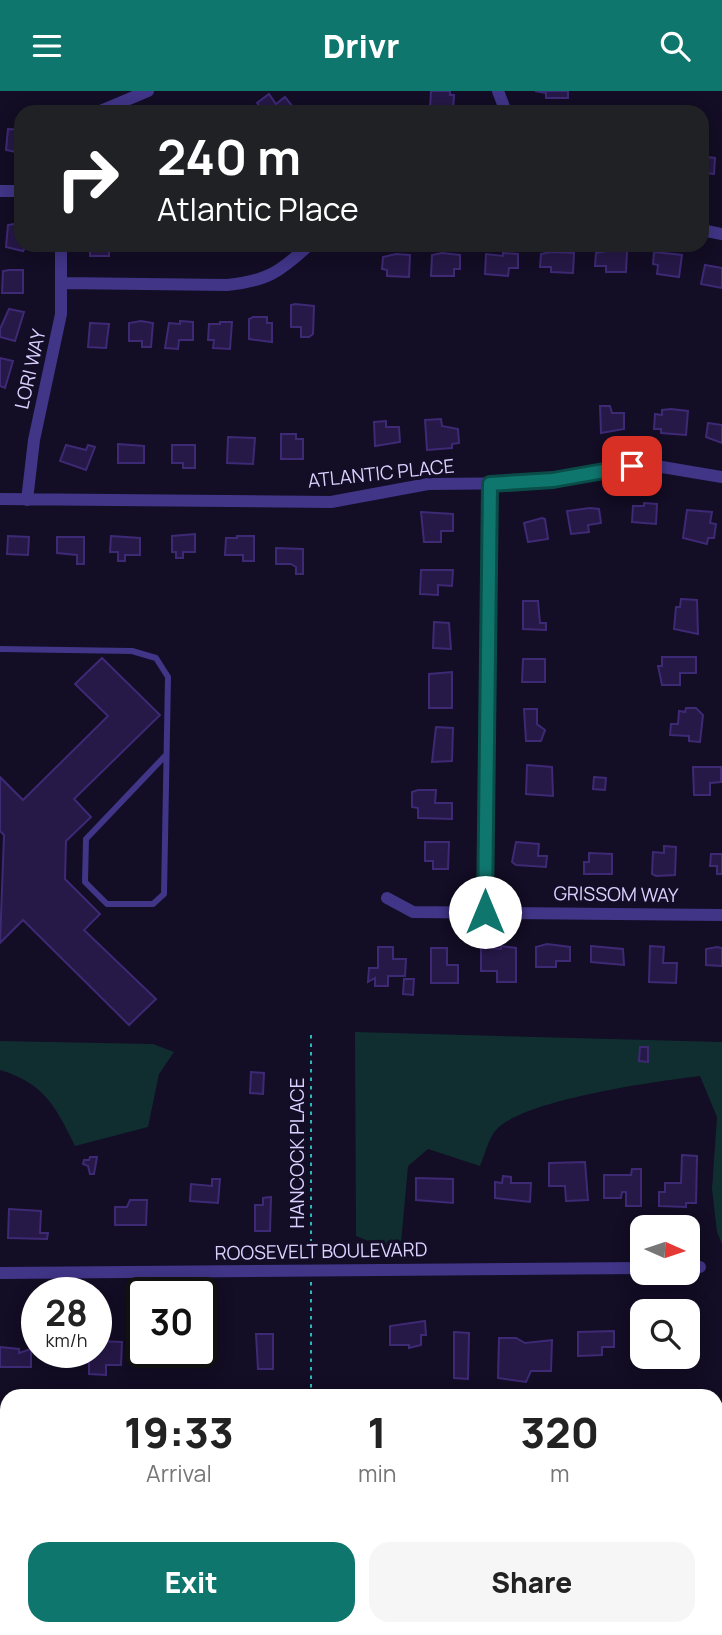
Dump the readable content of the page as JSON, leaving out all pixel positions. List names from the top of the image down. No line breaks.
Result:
{"streets":{"street":["LORI WAY","ATLANTIC PLACE","GRISSOM WAY","ROOSEVELT BOULEVARD"],"path":["HANCOCK PLACE"]},"crossings":[["LORI WAY","ATLANTIC PLACE"],["HANCOCK PLACE","ROOSEVELT BOULEVARD"]],"north":"right","page":{"header":"Drivr","turn":["240 m","Atlantic Place"],"speed":"28 km/h","limit":"30","eta":["19:33","Arrival","1","min","320","m"],"buttons":["Exit","Share"]}}
